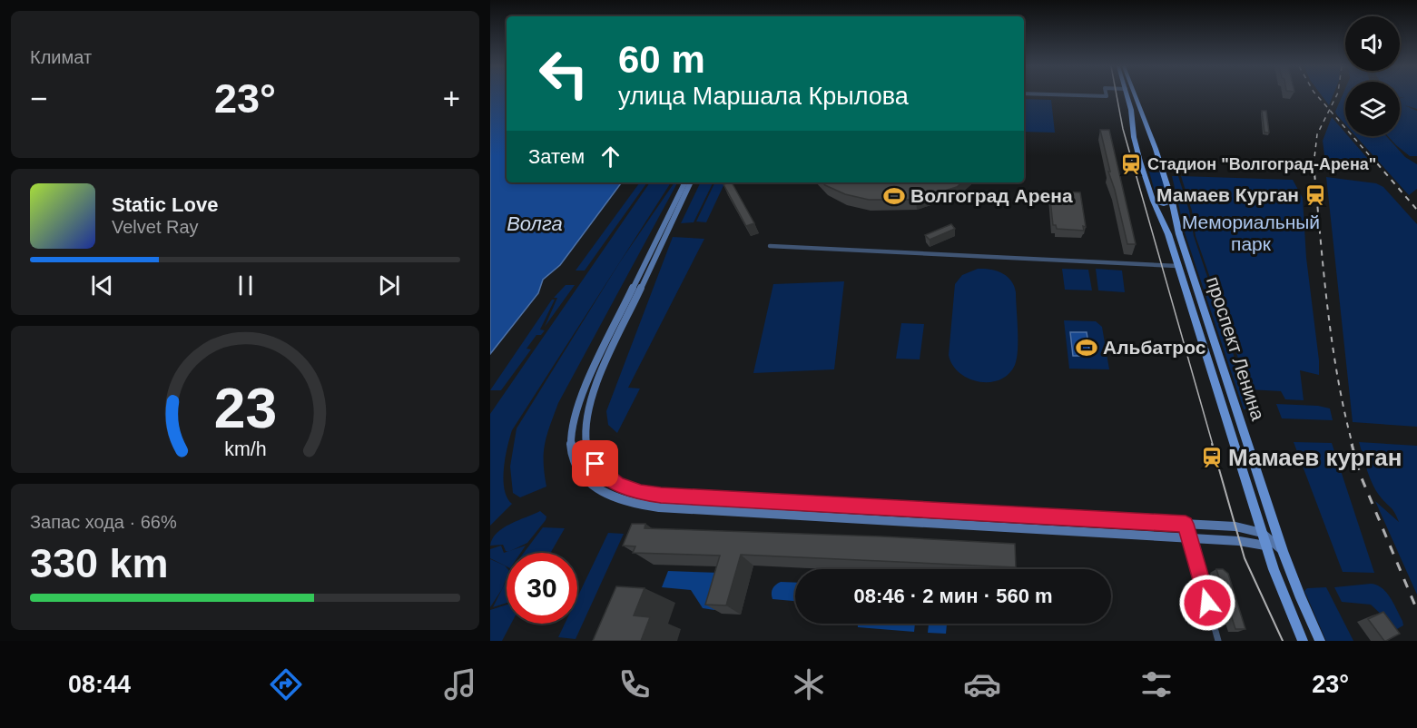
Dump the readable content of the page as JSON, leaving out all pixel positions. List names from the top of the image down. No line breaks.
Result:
{"streets":{"main road":["проспект Ленина"]},"water":["Волга"],"parks":["Мемориальный парк"],"places":{"station":["Стадион \"Волгоград-Арена\"","Мамаев Курган","Мамаев курган"],"sports":["Волгоград Арена","Альбатрос"]},"page":{"tile":["Климат",["Запас хода · 66%","330 km"]],"turn":["60 m","улица Маршала Крылова"],"heat":["−","23°","+"],"then":"Затем","song":["Static Love","Velvet Ray"],"limit":"30","trip":"08:46 · 2 мин · 560 m","tabs":["08:44","23°"],"gauge":["23","km/h"]}}
